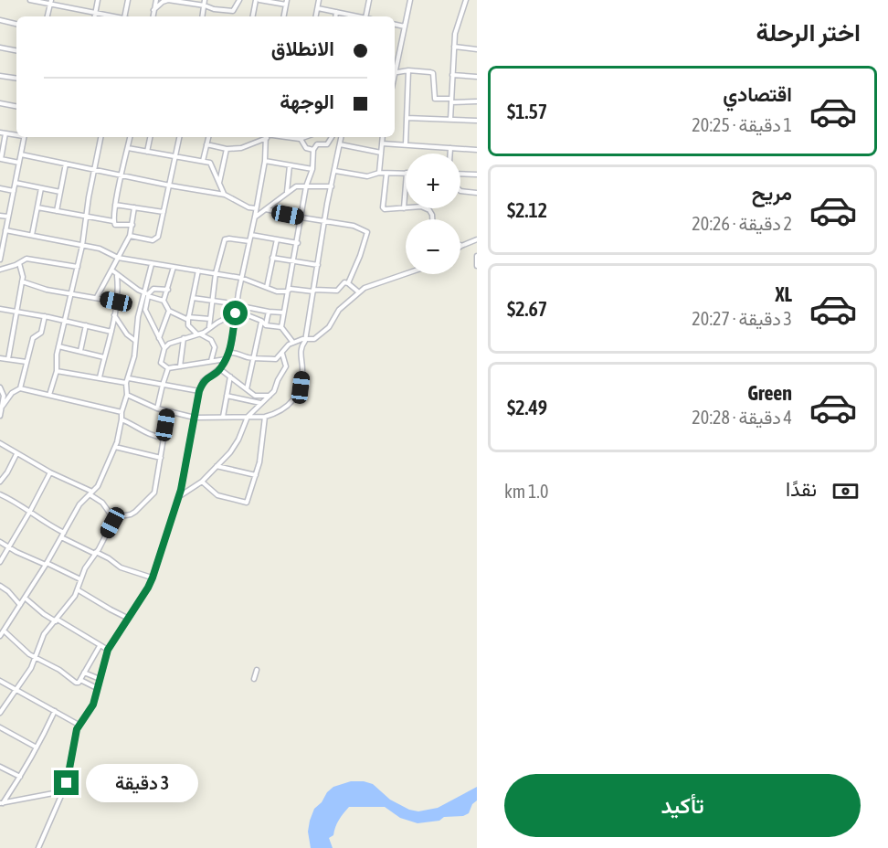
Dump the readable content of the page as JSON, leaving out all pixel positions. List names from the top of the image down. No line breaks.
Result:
{"page":{"heading":"اختر الرحلة","banner":["الانطلاق","الوجهة"],"list":[{"name":"اقتصادي","note":"1 دقيقة · 20:25","value":"$1.57"},{"name":"مريح","note":"2 دقيقة · 20:26","value":"$2.12"},{"name":"XL","note":"3 دقيقة · 20:27","value":"$2.67"},{"name":"Green","note":"4 دقيقة · 20:28","value":"$2.49"}],"map_buttons":["+","−"],"pay":["نقدًا","1.0 km"],"buttons":"تأكيد","bubble":"3 دقيقة"}}
